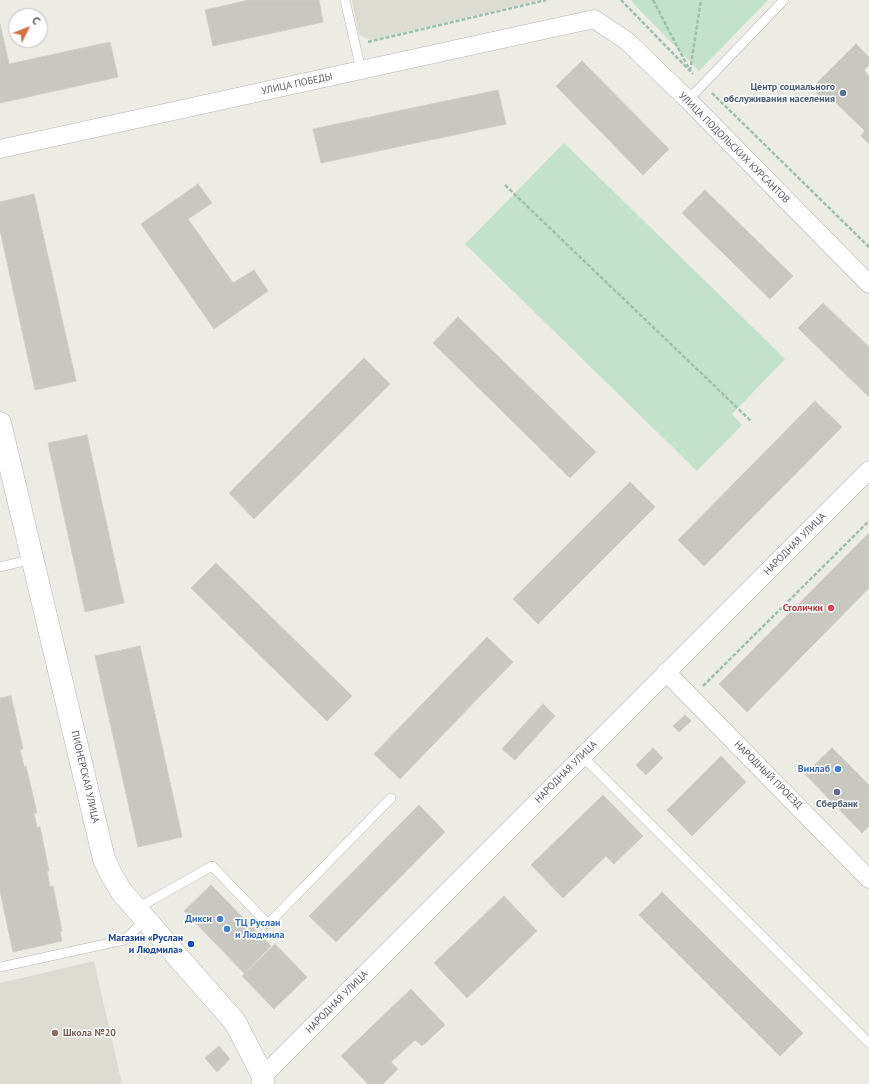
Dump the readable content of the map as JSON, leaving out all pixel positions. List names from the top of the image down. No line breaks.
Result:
{"streets":{"street":["УЛИЦА ПОБЕДЫ","УЛИЦА ПОДОЛЬСКИХ КУРСАНТОВ","НАРОДНАЯ УЛИЦА","НАРОДНЫЙ ПРОЕЗД","ПИОНЕРСКАЯ УЛИЦА"]},"crossings":[["УЛИЦА ПОБЕДЫ","УЛИЦА ПОДОЛЬСКИХ КУРСАНТОВ"],["НАРОДНАЯ УЛИЦА","НАРОДНЫЙ ПРОЕЗД"],["НАРОДНАЯ УЛИЦА","ПИОНЕРСКАЯ УЛИЦА"]],"places":["Центр социального обслуживания населения","Столички","Винлаб","Сбербанк","Дикси","ТЦ Руслан и Людмила","Магазин «Руслан и Людмила»","Школа №20"],"north":"top right"}
